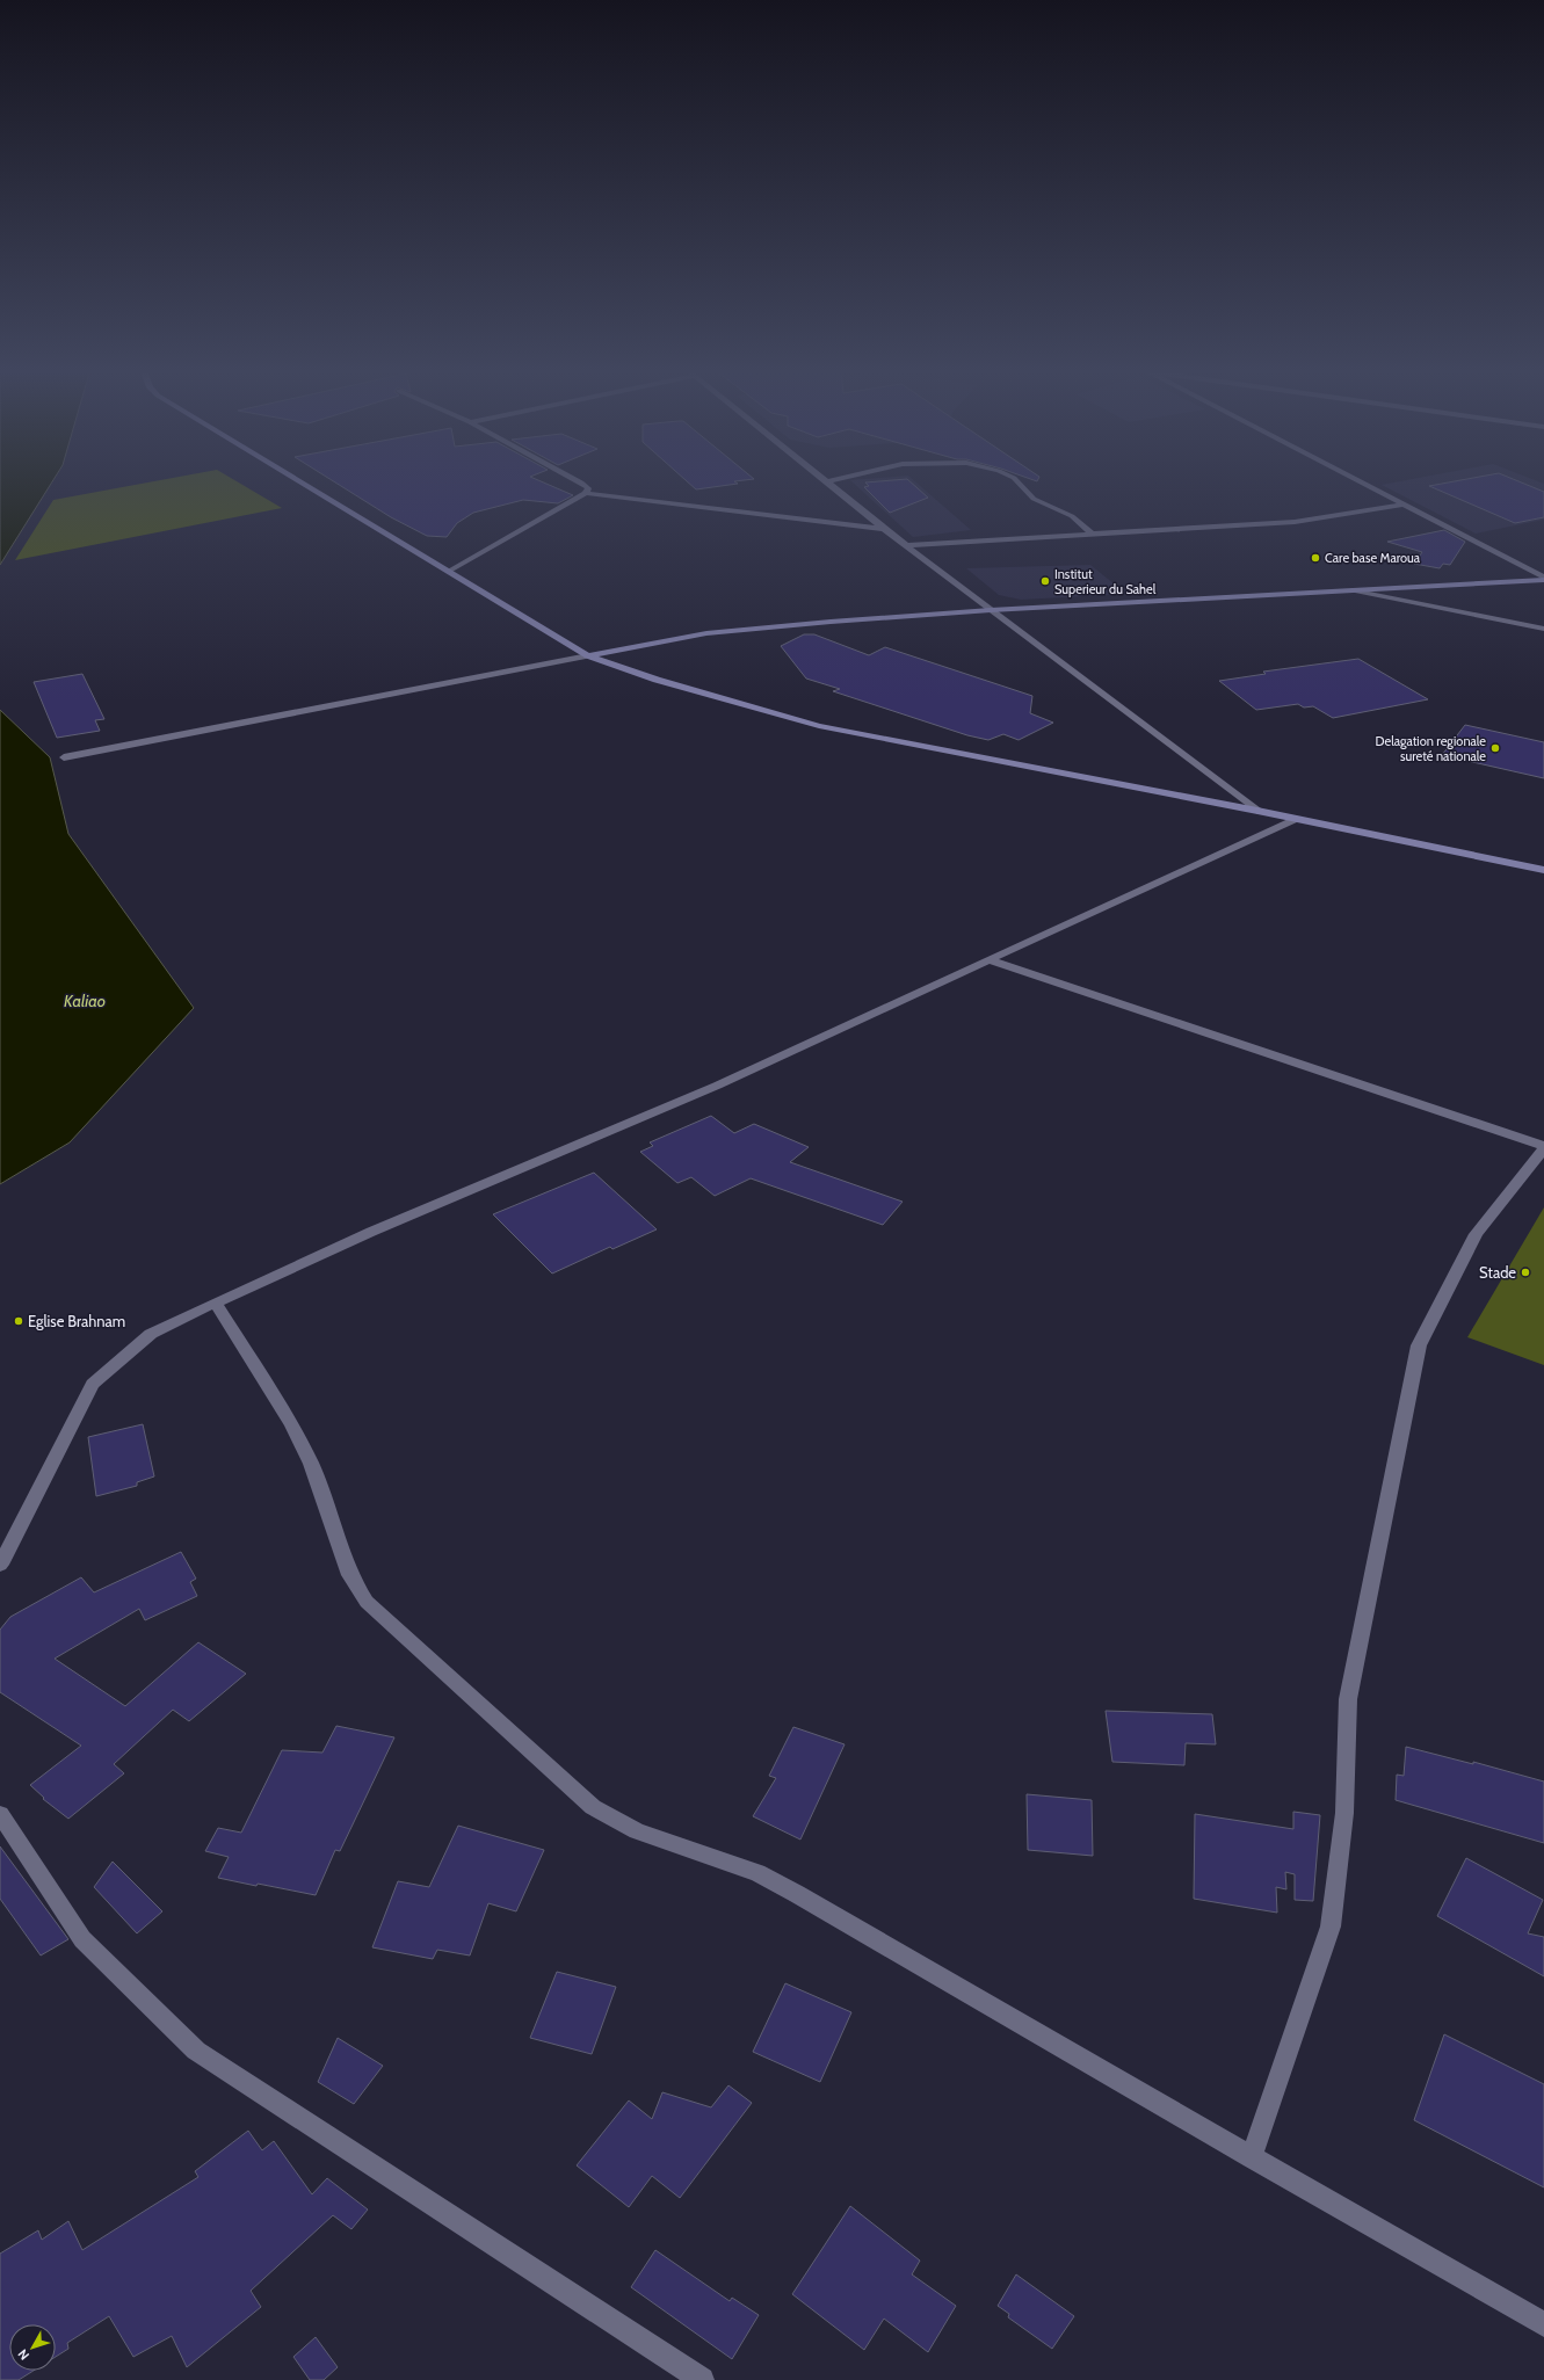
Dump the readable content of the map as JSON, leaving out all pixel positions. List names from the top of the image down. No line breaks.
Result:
{"water":["Kaliao"],"places":["Care base Maroua","Institut Superieur du Sahel","Delagation regionale sureté nationale","Stade","Eglise Brahnam"],"north":"bottom left"}
